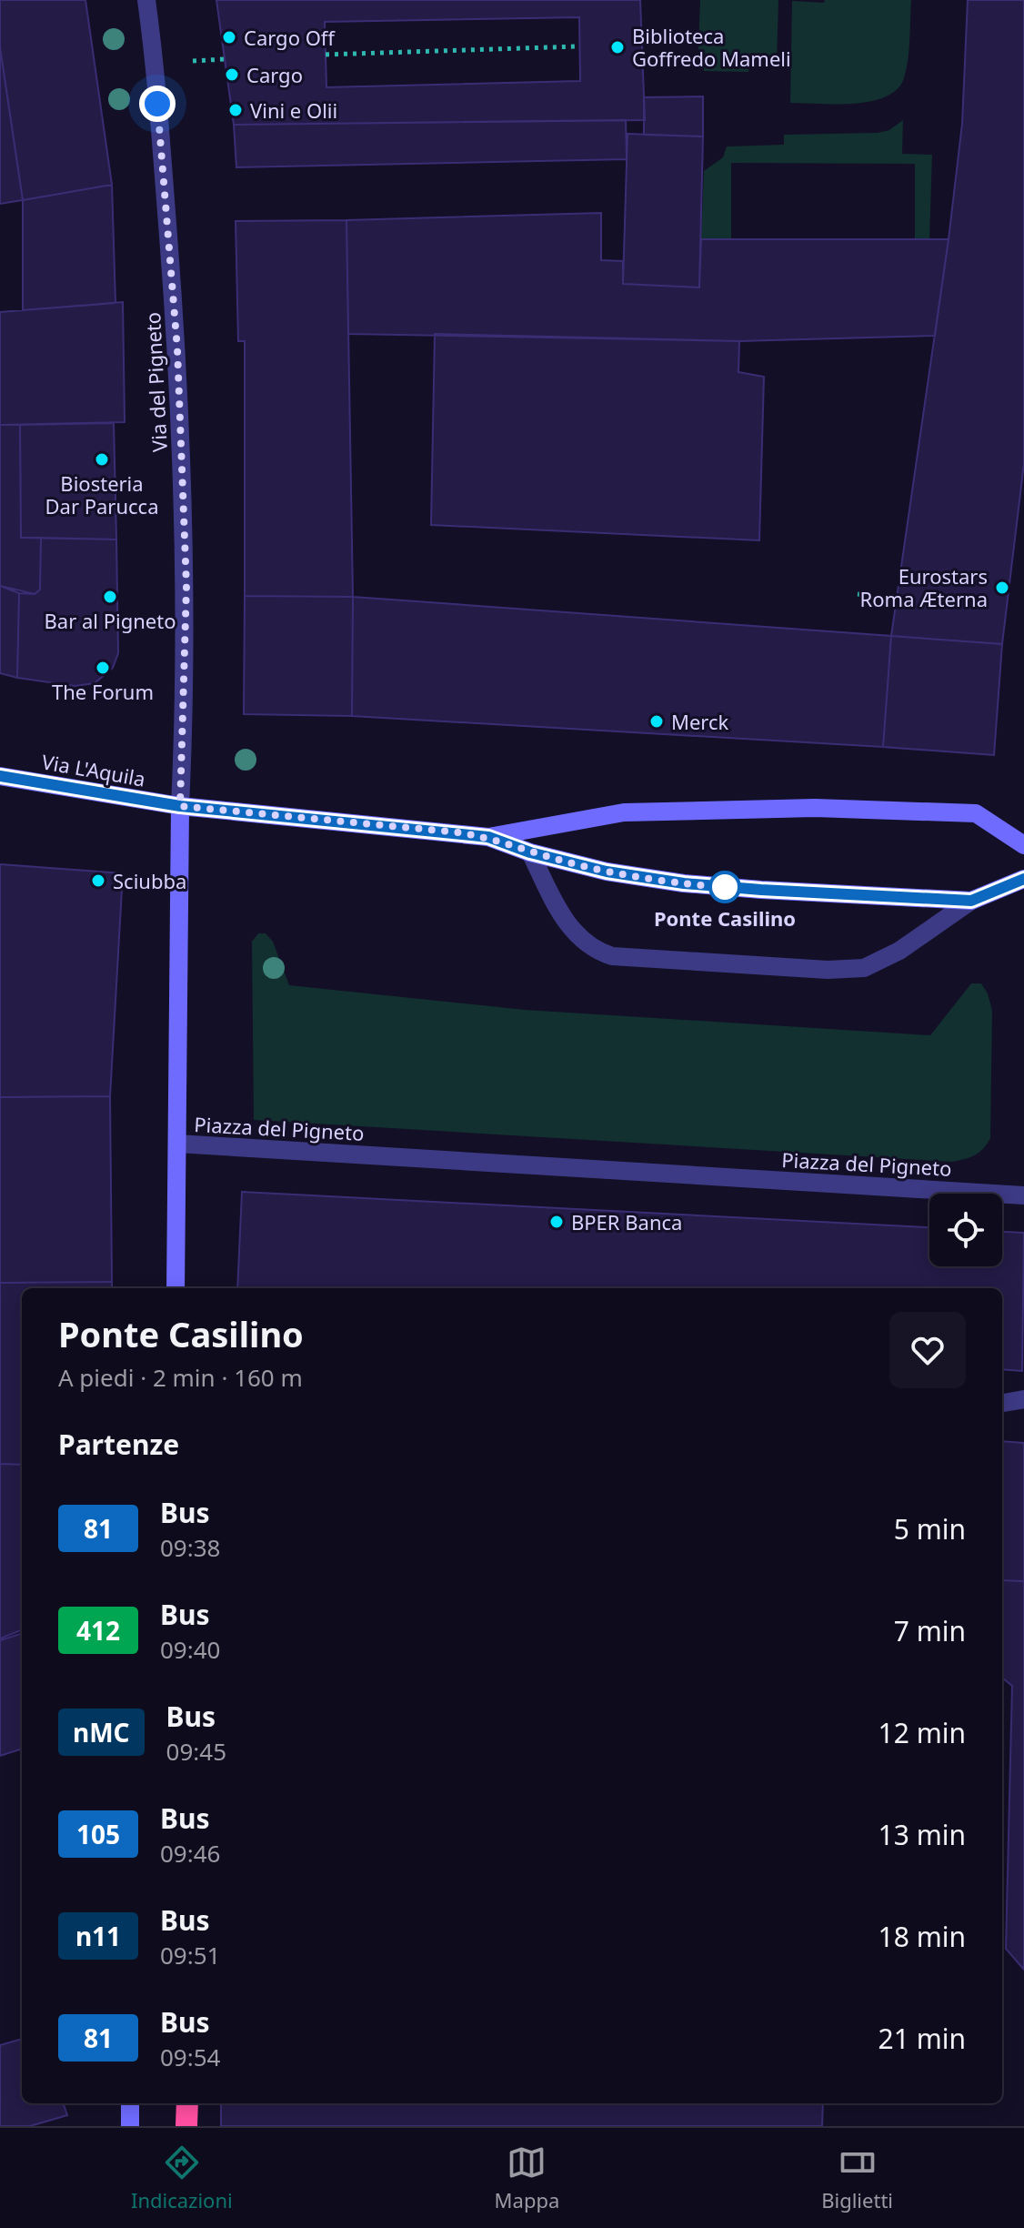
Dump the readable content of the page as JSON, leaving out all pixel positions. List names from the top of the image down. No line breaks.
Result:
{"streets":{"main road":["Via L'Aquila","Piazza del Pigneto"],"street":["Via del Pigneto"]},"crossings":[["Via del Pigneto","Via L'Aquila"],["Via del Pigneto","Piazza del Pigneto"],["Via L'Aquila","Piazza del Pigneto"]],"places":["Cargo Off","Biblioteca Goffredo Mameli","Cargo","Vini e Olii","Biosteria Dar Parucca","Eurostars Roma Æterna","Bar al Pigneto","The Forum","Merck","Sciubba","Ponte Casilino","BPER Banca"],"lines":["bus line 81"],"page":{"heading":[["Ponte Casilino","A piedi · 2 min · 160 m"],"Partenze"],"list":[{"mark":"81","name":"Bus","note":"09:38","value":"5 min"},{"mark":"412","name":"Bus","note":"09:40","value":"7 min"},{"mark":"nMC","name":"Bus","note":"09:45","value":"12 min"},{"mark":"105","name":"Bus","note":"09:46","value":"13 min"},{"mark":"n11","name":"Bus","note":"09:51","value":"18 min"},{"mark":"81","name":"Bus","note":"09:54","value":"21 min"}],"tabs":["Indicazioni","Mappa","Biglietti"]}}
